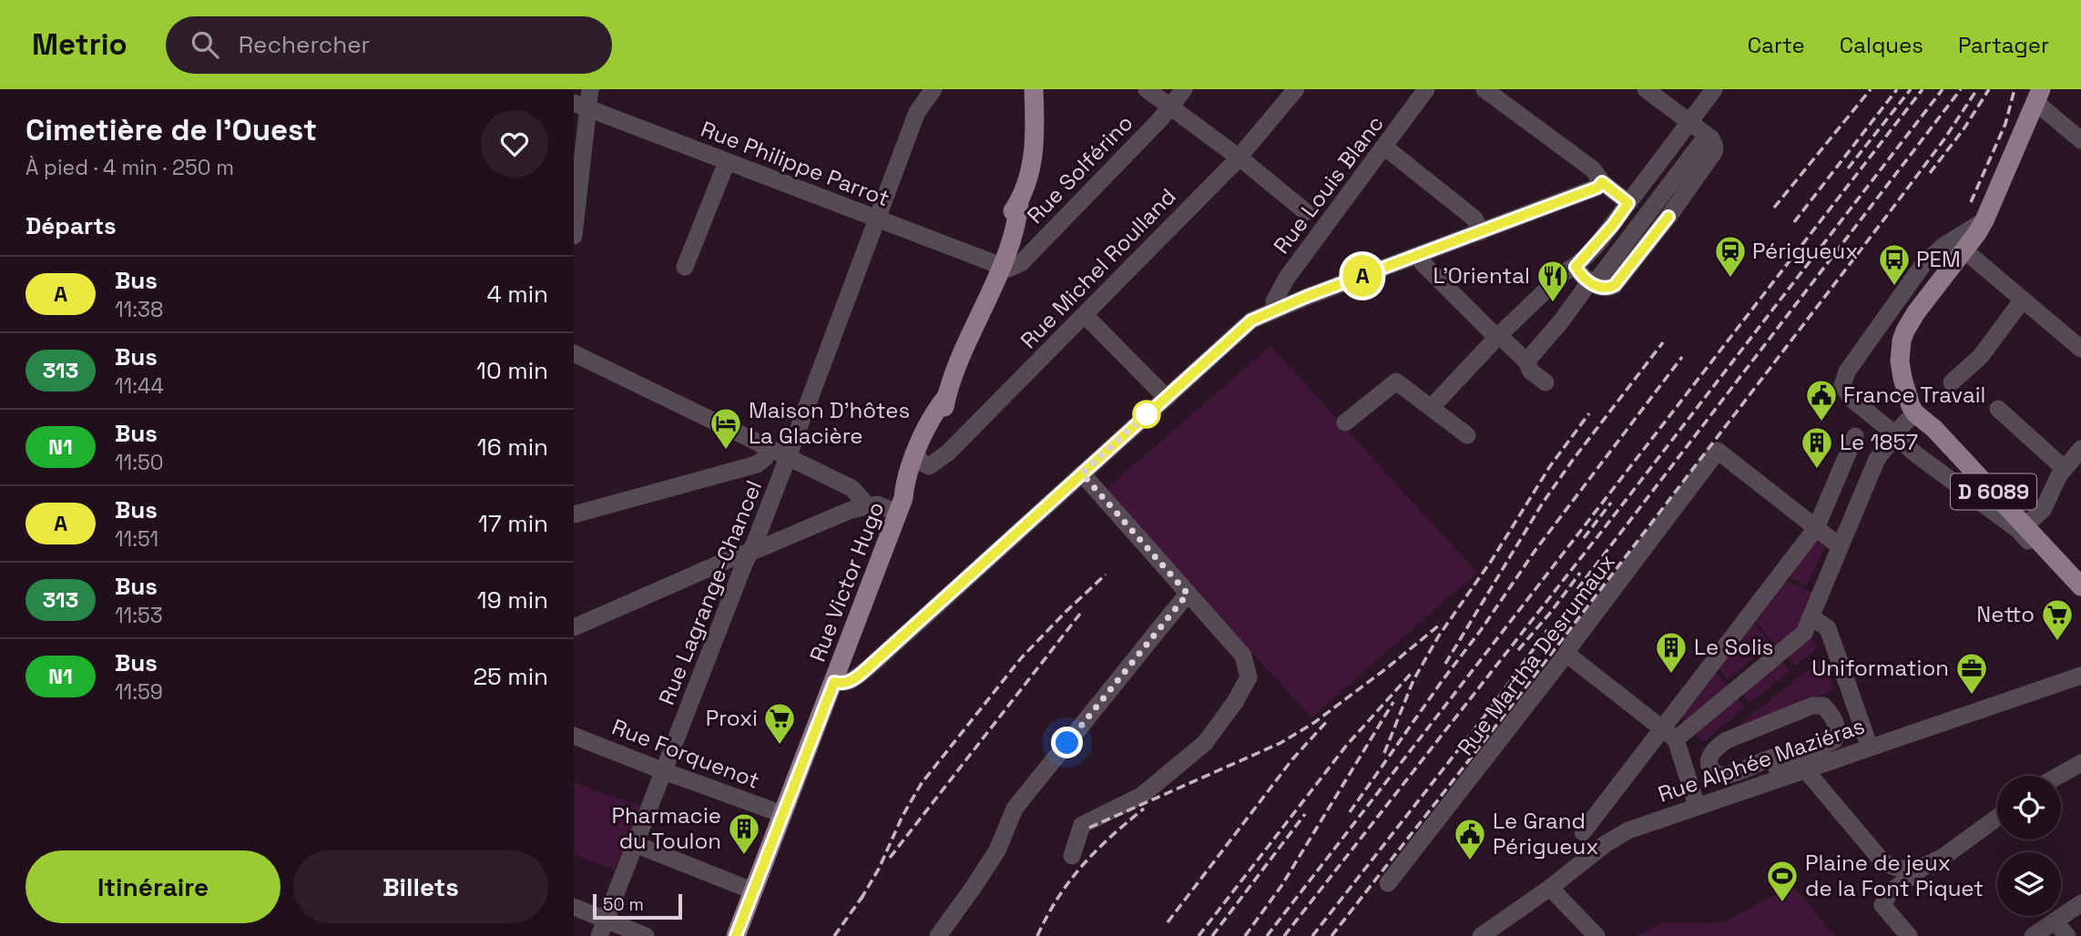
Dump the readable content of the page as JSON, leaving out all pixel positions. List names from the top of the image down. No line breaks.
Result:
{"streets":{"main road":["D 6089","Rue Victor Hugo"],"street":["Rue Philippe Parrot","Rue Solférino","Rue Louis Blanc","Rue Michel Roulland","Rue Lagrange-Chancel","Rue Martha Desrumaux","Rue Forquenot","Rue Alphée Maziéras"]},"crossings":[["Rue Philippe Parrot","Rue Solférino"],["Rue Philippe Parrot","Rue Victor Hugo"],["Rue Philippe Parrot","Rue Lagrange-Chancel"],["Rue Solférino","Rue Victor Hugo"],["Rue Michel Roulland","Rue Victor Hugo"],["Rue Victor Hugo","Rue Forquenot"],["Rue Lagrange-Chancel","Rue Forquenot"]],"places":{"station":["Périgueux"],"bus stop":["PEM"],"restaurant":["L'Oriental"],"public building":["France Travail","Le Grand Périgueux"],"hotel":["Maison D'hôtes La Glacière"],"building":["Le 1857","Le Solis","Pharmacie du Toulon"],"supermarket":["Netto","Proxi"],"office":["Uniformation"],"sports":["Plaine de jeux de la Font Piquet"]},"lines":["bus line A"],"scale_bar":"50 m","page":{"header":"Metrio","search":"Rechercher","nav":["Carte","Calques","Partager"],"heading":[["Cimetière de l'Ouest","À pied · 4 min · 250 m"],"Départs"],"on_map":"A","list":[{"mark":"A","name":"Bus","note":"11:38","value":"4 min"},{"mark":"313","name":"Bus","note":"11:44","value":"10 min"},{"mark":"N1","name":"Bus","note":"11:50","value":"16 min"},{"mark":"A","name":"Bus","note":"11:51","value":"17 min"},{"mark":"313","name":"Bus","note":"11:53","value":"19 min"},{"mark":"N1","name":"Bus","note":"11:59","value":"25 min"}],"buttons":["Itinéraire","Billets"],"scale":"50 m"}}
